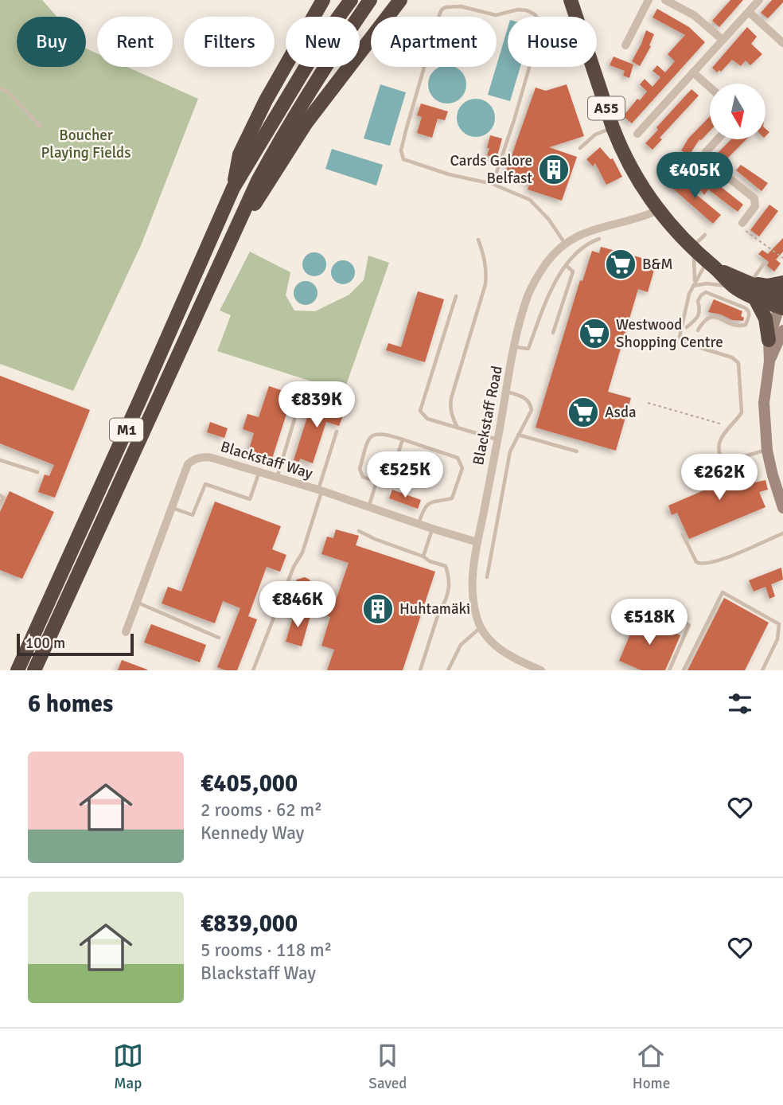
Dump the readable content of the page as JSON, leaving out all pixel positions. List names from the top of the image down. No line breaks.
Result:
{"streets":{"highway":["A55","M1"],"street":["Blackstaff Road","Blackstaff Way"]},"crossings":[["A55","Blackstaff Road"],["Blackstaff Road","Blackstaff Way"]],"parks":["Boucher Playing Fields"],"places":{"building":["Cards Galore Belfast","Huhtamäki"],"supermarket":["B&M","Westwood Shopping Centre","Asda"]},"scale_bar":"100 m","north":"bottom","page":{"chip":["Buy","Rent","Filters","New","Apartment","House"],"price":["€405K","€839K","€525K","€262K","€846K","€518K"],"scale":"100 m","heading":"6 homes","list":[{"name":"€405,000","note":"2 rooms · 62 m² · Kennedy Way"},{"name":"€839,000","note":"5 rooms · 118 m² · Blackstaff Way"}],"tabs":["Map","Saved","Home"]}}
